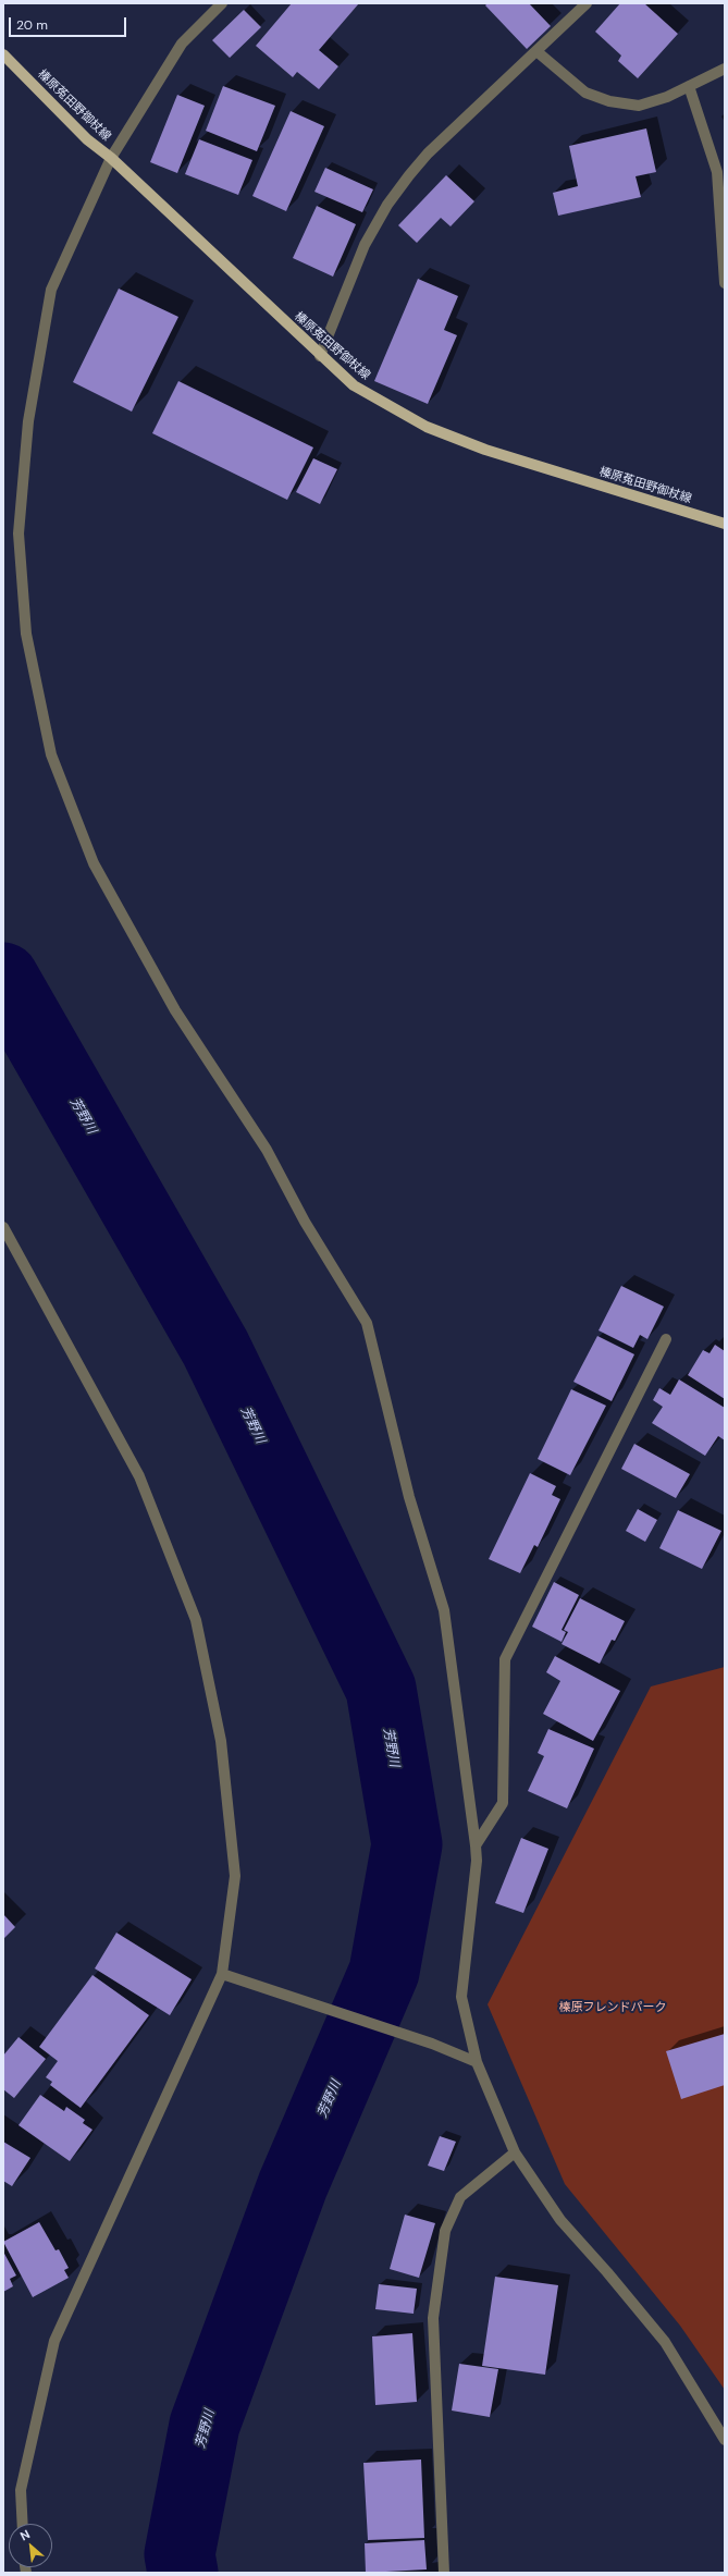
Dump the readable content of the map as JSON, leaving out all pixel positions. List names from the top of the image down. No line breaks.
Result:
{"streets":{"main road":["榛原菟田野御杖線"]},"water":["芳野川"],"parks":["榛原フレンドパーク"],"scale_bar":"20 m","north":"top left"}
